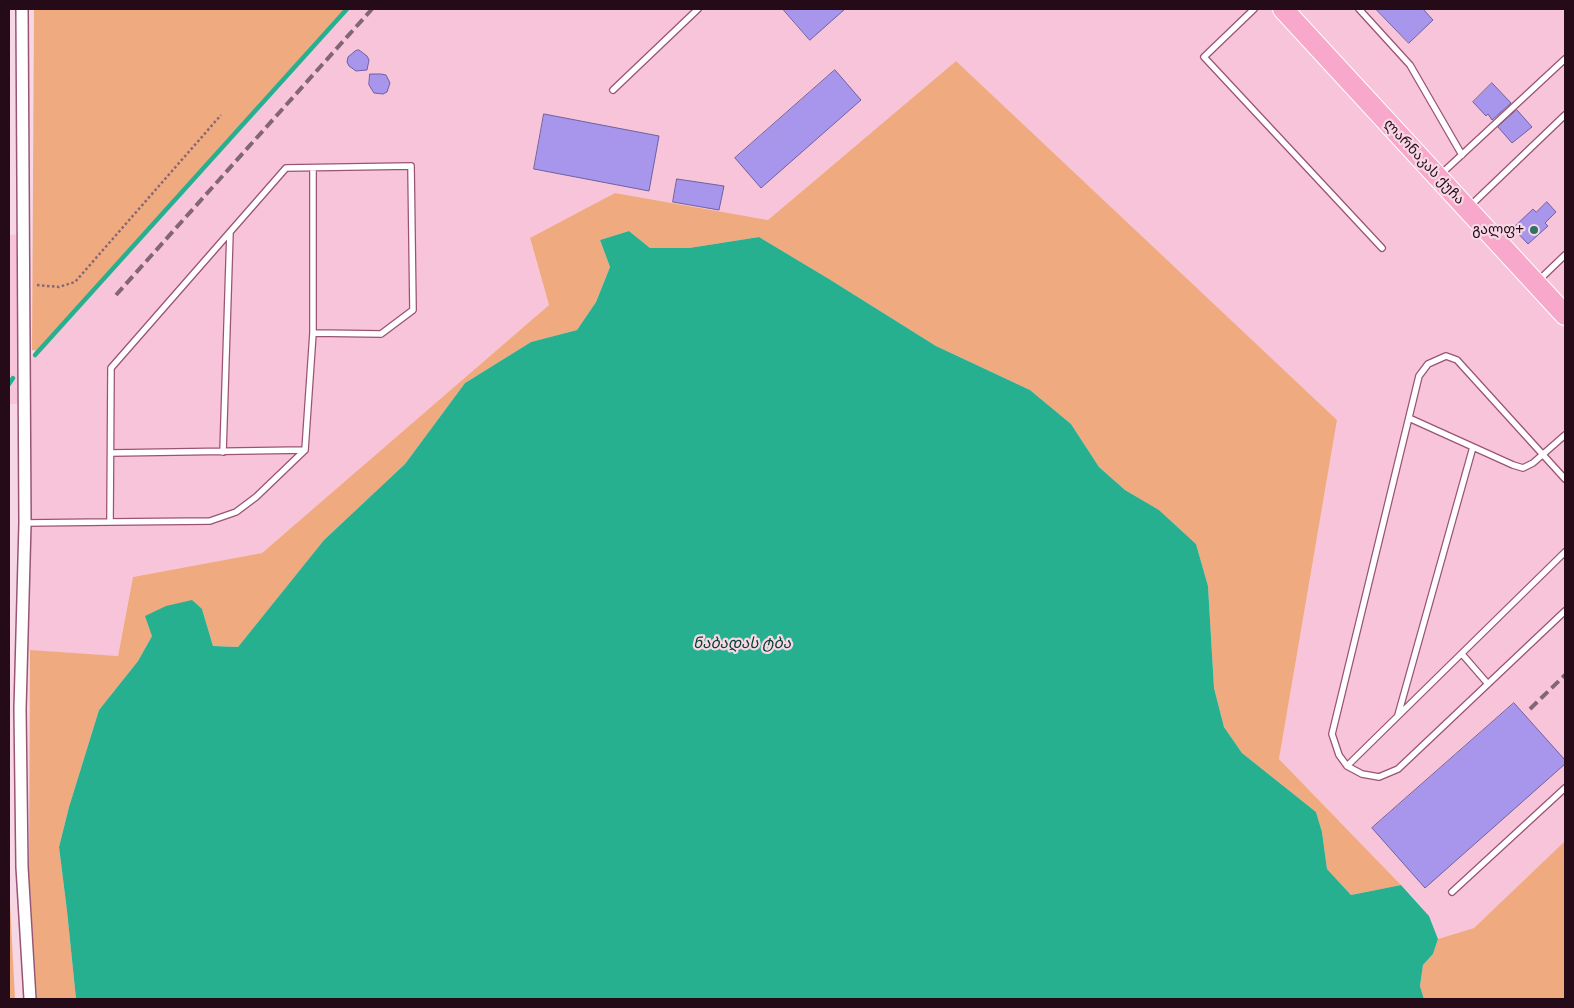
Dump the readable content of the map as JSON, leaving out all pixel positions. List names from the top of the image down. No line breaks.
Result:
{"streets":{"highway":["ლარნაკას ქუჩა"]},"water":["ნაბადას ტბა"],"places":["გალფ+"]}
